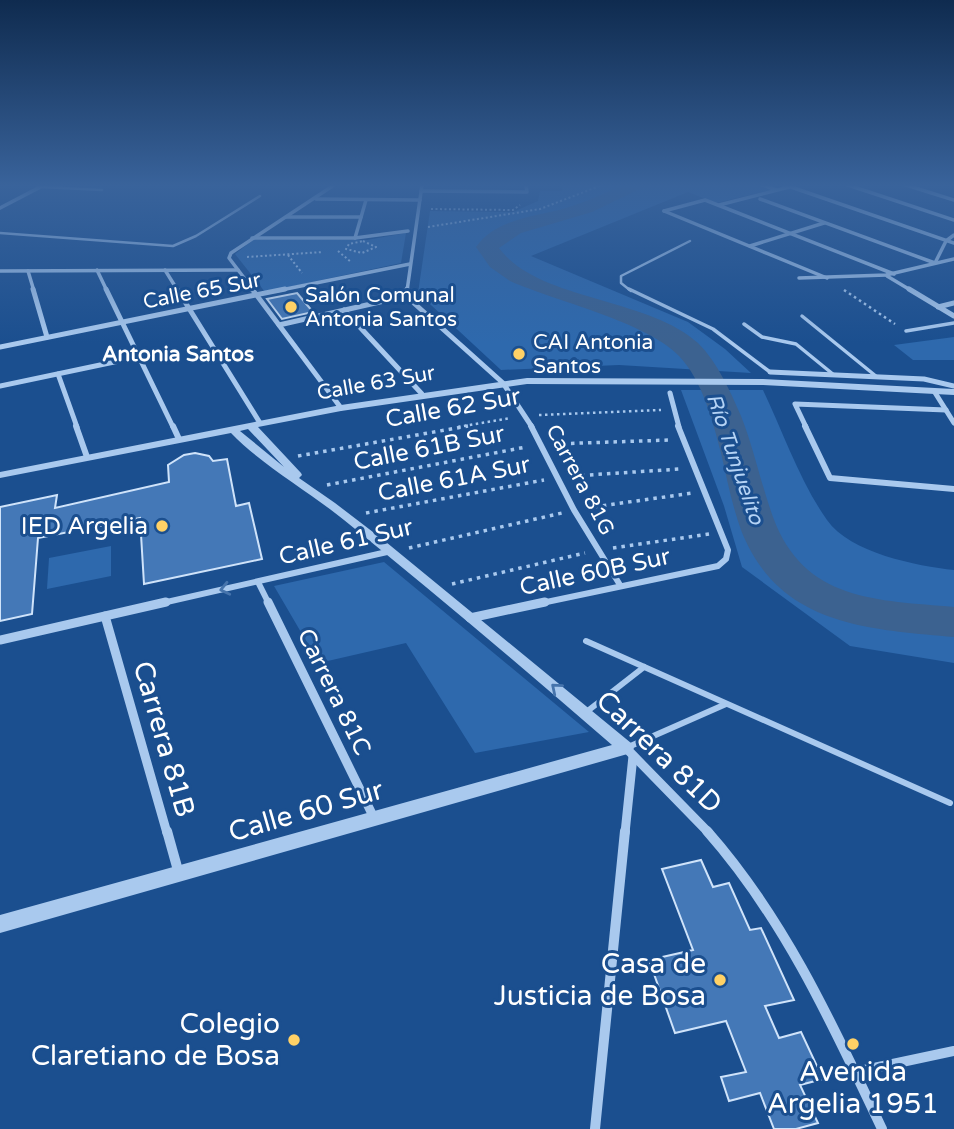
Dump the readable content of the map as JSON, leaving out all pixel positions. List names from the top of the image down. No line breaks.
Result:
{"streets":{"street":["Calle 65 Sur","Calle 63 Sur","Carrera 81G","Calle 61 Sur","Calle 60B Sur","Carrera 81C","Carrera 81B","Carrera 81D","Calle 60 Sur"],"path":["Calle 62 Sur","Calle 61B Sur","Calle 61A Sur"]},"crossings":[["Calle 65 Sur","Carrera 81D"],["Calle 63 Sur","Carrera 81G"],["Calle 63 Sur","Carrera 81D"],["Calle 62 Sur","Carrera 81G"],["Calle 62 Sur","Carrera 81D"],["Calle 61B Sur","Carrera 81G"],["Calle 61B Sur","Carrera 81D"],["Calle 61A Sur","Carrera 81G"],["Calle 61A Sur","Carrera 81D"],["Carrera 81G","Calle 61 Sur"],["Carrera 81G","Calle 60B Sur"],["Calle 61 Sur","Carrera 81C"],["Calle 61 Sur","Carrera 81B"],["Calle 61 Sur","Carrera 81D"],["Calle 60B Sur","Carrera 81D"],["Carrera 81C","Calle 60 Sur"],["Carrera 81B","Calle 60 Sur"],["Carrera 81D","Calle 60 Sur"]],"districts":["Antonia Santos"],"water":["Río Tunjuelito"],"places":["Salón Comunal Antonia Santos","CAI Antonia Santos","IED Argelia","Casa de Justicia de Bosa","Colegio Claretiano de Bosa","Avenida Argelia 1951"]}
